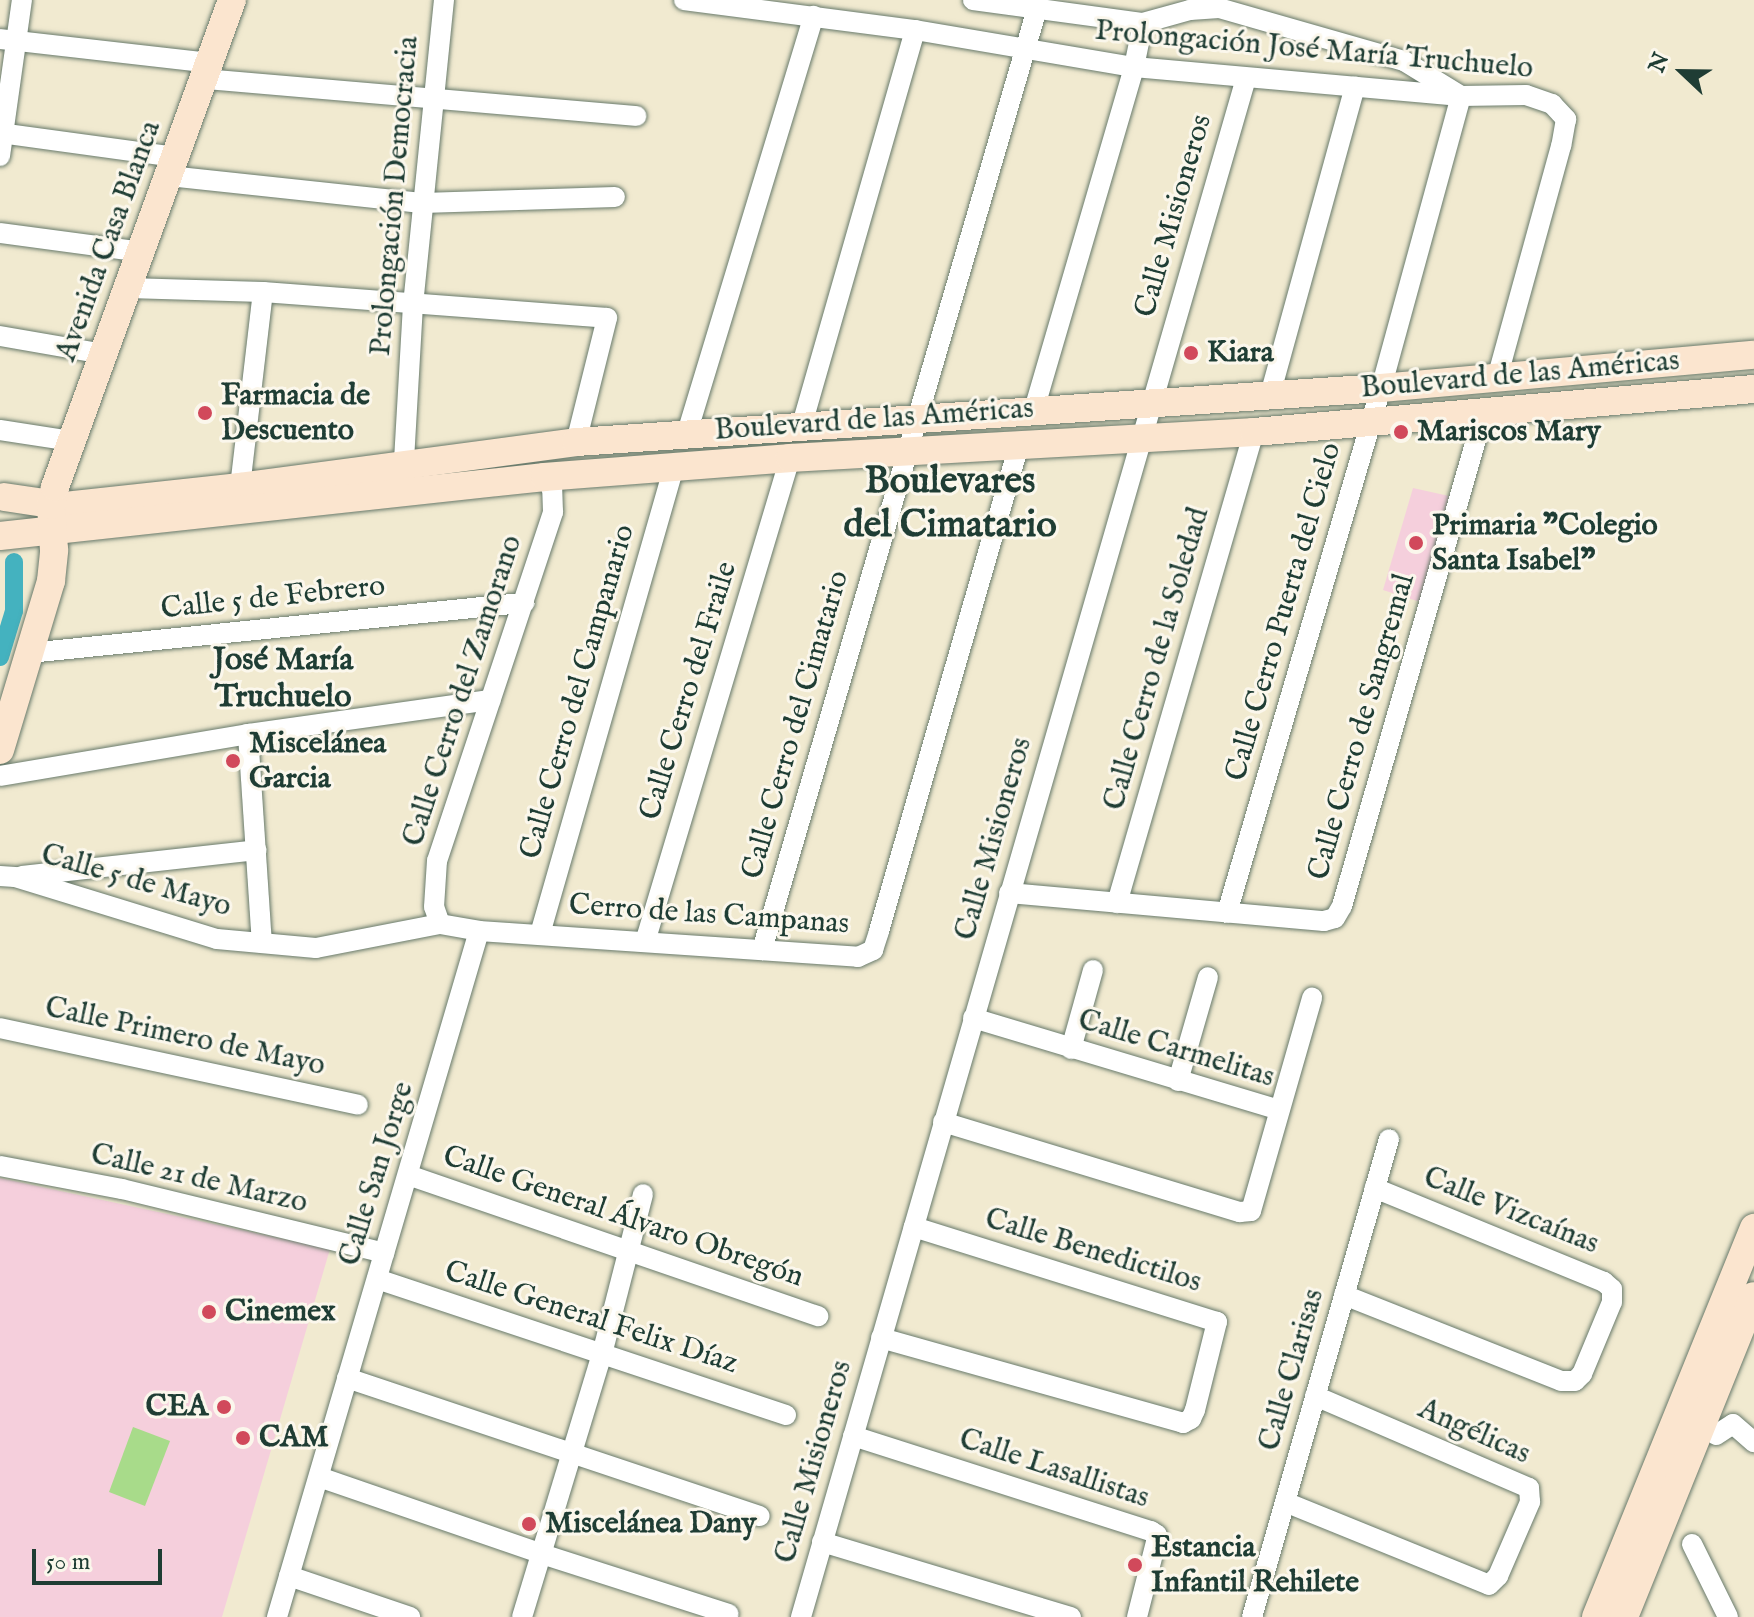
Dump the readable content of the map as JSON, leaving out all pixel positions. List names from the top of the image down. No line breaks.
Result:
{"streets":{"main road":["Avenida Casa Blanca","Boulevard de las Américas"],"street":["Prolongación José María Truchuelo","Prolongación Democracia","Calle Misioneros","Calle 5 de Febrero","Calle Cerro Puerta del Cielo","Calle Cerro de la Soledad","Calle Cerro del Zamorano","Calle Cerro del Fraile","Calle Cerro del Campanario","Calle Cerro del Cimatario","Calle Cerro de Sangremal","Calle 5 de Mayo","Cerro de las Campanas","Calle Primero de Mayo","Calle Carmelitas","Calle San Jorge","Calle 21 de Marzo","Calle Vizcaínas","Calle General Álvaro Obregón","Calle Benedictilos","Calle General Felix Díaz","Calle Clarisas","Angélicas","Calle Lasallistas"]},"crossings":[["Prolongación José María Truchuelo","Calle Misioneros"],["Prolongación José María Truchuelo","Boulevard de las Américas"],["Prolongación José María Truchuelo","Calle Cerro Puerta del Cielo"],["Prolongación José María Truchuelo","Calle Cerro del Cimatario"],["Prolongación Democracia","Boulevard de las Américas"],["Calle Misioneros","Boulevard de las Américas"],["Calle Misioneros","Calle Carmelitas"],["Calle Misioneros","Calle Benedictilos"],["Calle Misioneros","Calle Lasallistas"],["Avenida Casa Blanca","Boulevard de las Américas"],["Avenida Casa Blanca","Calle 5 de Febrero"],["Boulevard de las Américas","Calle Cerro Puerta del Cielo"],["Boulevard de las Américas","Calle Cerro de la Soledad"],["Boulevard de las Américas","Calle Cerro del Zamorano"],["Boulevard de las Américas","Calle Cerro del Fraile"],["Boulevard de las Américas","Calle Cerro del Campanario"],["Boulevard de las Américas","Calle Cerro del Cimatario"],["Boulevard de las Américas","Calle Cerro de Sangremal"],["Boulevard de las Américas","Cerro de las Campanas"],["Calle 5 de Febrero","Calle Cerro del Zamorano"],["Calle Cerro Puerta del Cielo","Calle Cerro de Sangremal"],["Calle Cerro del Zamorano","Calle 5 de Mayo"],["Calle Cerro del Fraile","Cerro de las Campanas"],["Calle Cerro del Campanario","Calle 5 de Mayo"],["Calle Cerro del Campanario","Cerro de las Campanas"],["Calle Cerro del Cimatario","Cerro de las Campanas"],["Calle 5 de Mayo","Cerro de las Campanas"],["Calle 5 de Mayo","Calle San Jorge"],["Calle San Jorge","Calle 21 de Marzo"],["Calle San Jorge","Calle General Álvaro Obregón"],["Calle San Jorge","Calle General Felix Díaz"],["Calle Vizcaínas","Calle Clarisas"],["Calle Clarisas","Angélicas"]],"districts":["Boulevares del Cimatario","José María Truchuelo"],"places":["Kiara","Farmacia de Descuento","Mariscos Mary","Primaria \"Colegio Santa Isabel\"","Miscelánea Garcia","Cinemex","CEA","CAM","Miscelánea Dany","Estancia Infantil Rehilete"],"scale_bar":"50 m","north":"left"}
